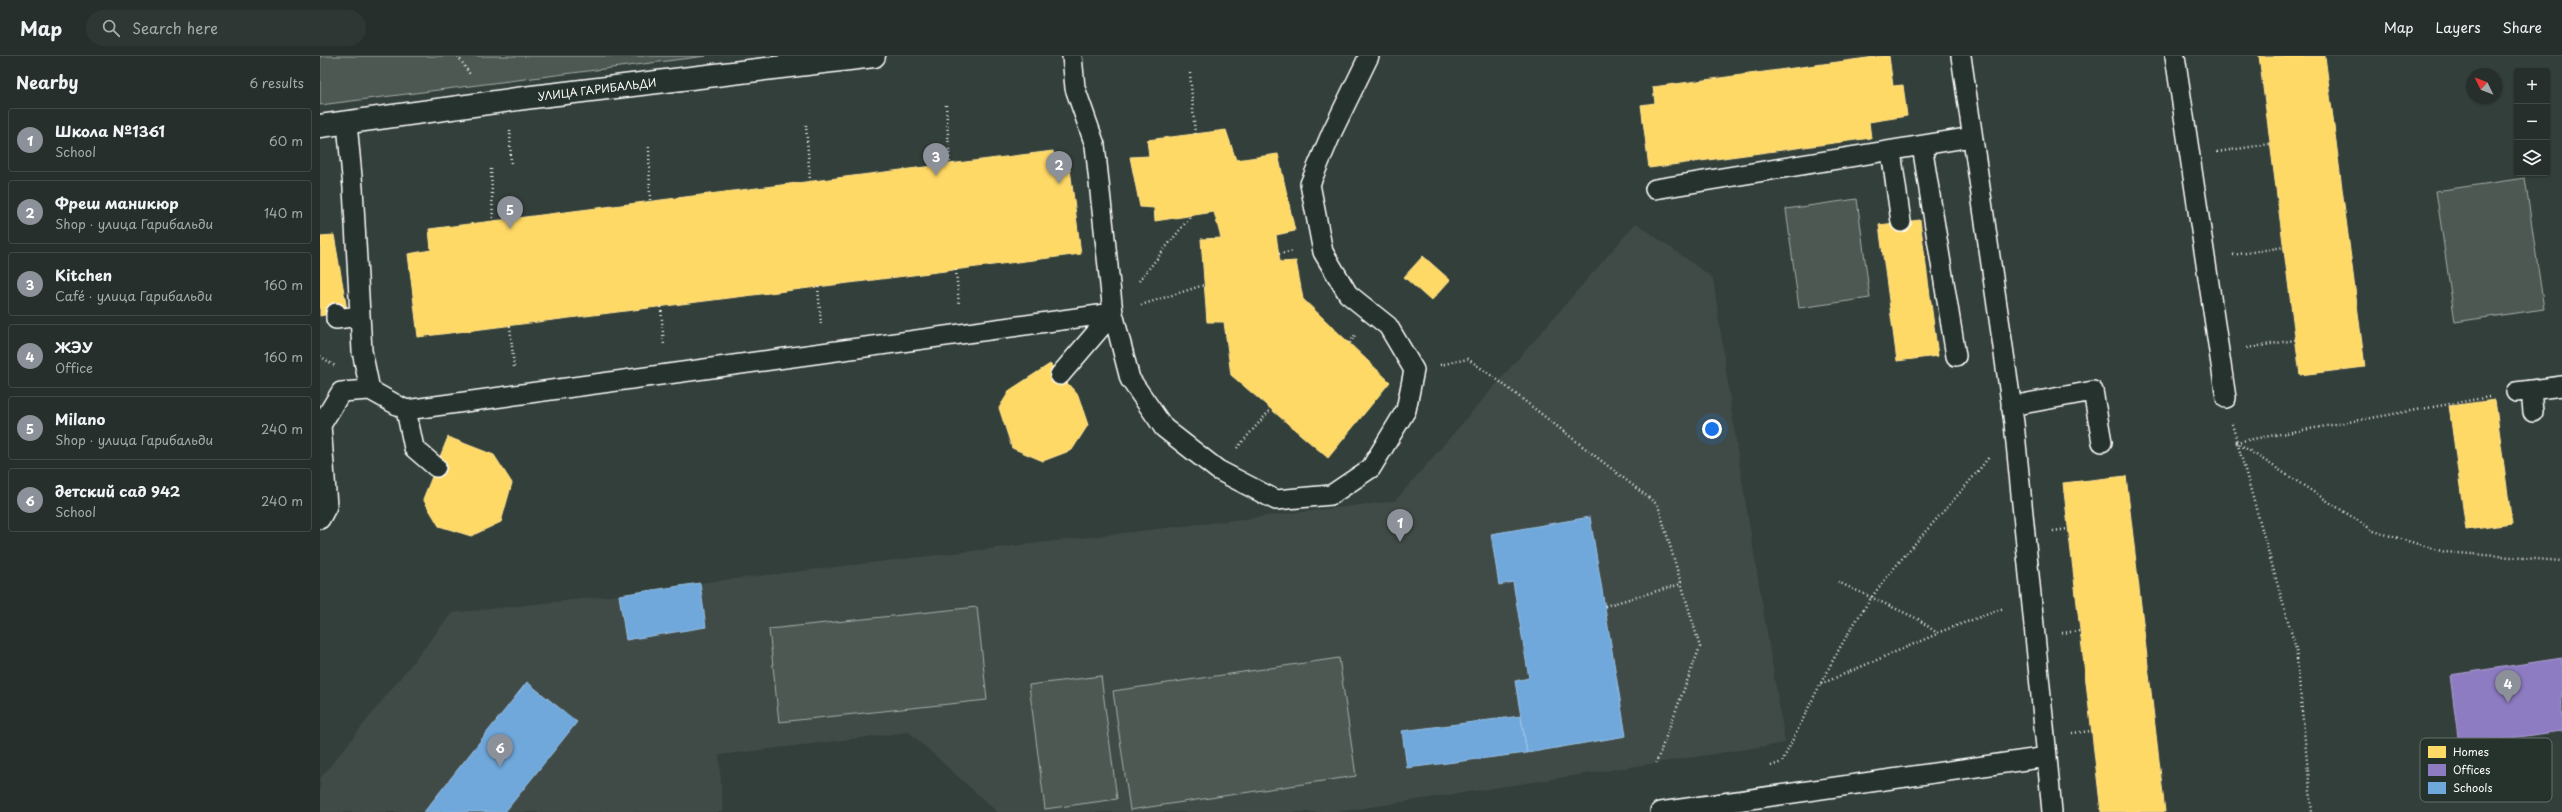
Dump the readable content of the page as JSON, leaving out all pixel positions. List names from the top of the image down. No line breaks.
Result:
{"streets":{"street":["УЛИЦА ГАРИБАЛЬДИ"]},"legend":["Homes","Offices","Schools"],"north":"top left","page":{"header":"Map","search":"Search here","nav":["Map","Layers","Share"],"heading":["Nearby","6 results"],"map_buttons":["+","−"],"list":[{"mark":"1","name":"Школа №1361","note":"School","value":"60 m"},{"mark":"2","name":"Фреш маникюр","note":"Shop · улица Гарибальди","value":"140 m"},{"mark":"3","name":"Kitchen","note":"Café · улица Гарибальди","value":"160 m"},{"mark":"4","name":"ЖЭУ","note":"Office","value":"160 m"},{"mark":"5","name":"Milano","note":"Shop · улица Гарибальди","value":"240 m"},{"mark":"6","name":"детский сад 942","note":"School","value":"240 m"}],"pins":["3","2","5","1","4","6"]}}
